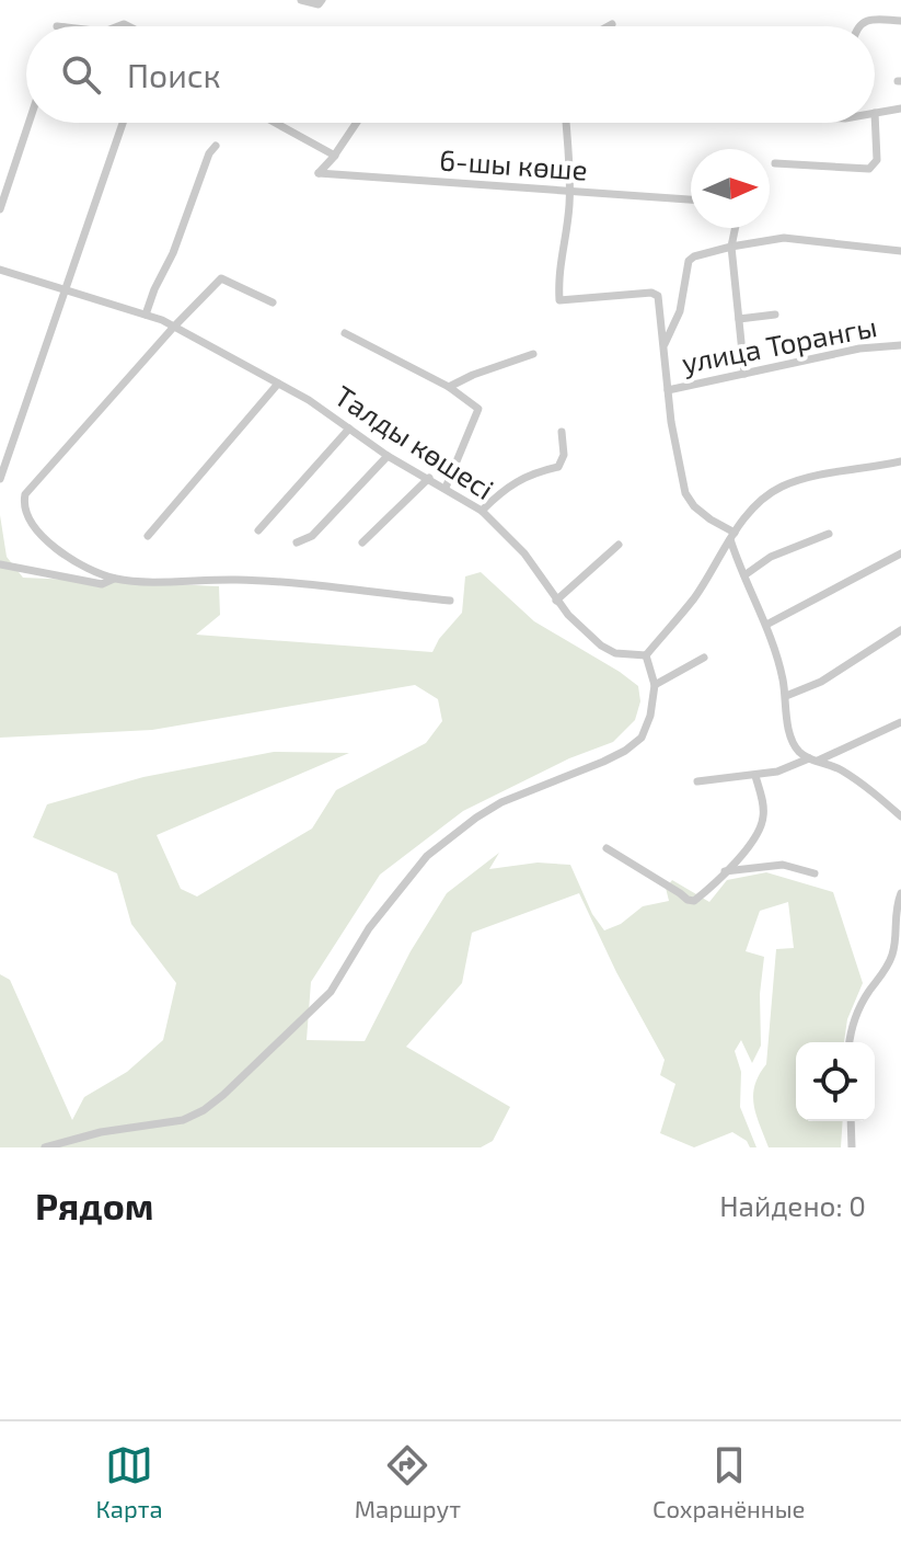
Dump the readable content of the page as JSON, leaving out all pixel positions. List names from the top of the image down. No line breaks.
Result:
{"streets":{"street":["6-шы көше","улица Торангы","Талды көшесі"]},"north":"right","page":{"search":"Поиск","heading":["Рядом","Найдено: 0"],"nav":["Карта","Маршрут","Сохранённые"]}}
